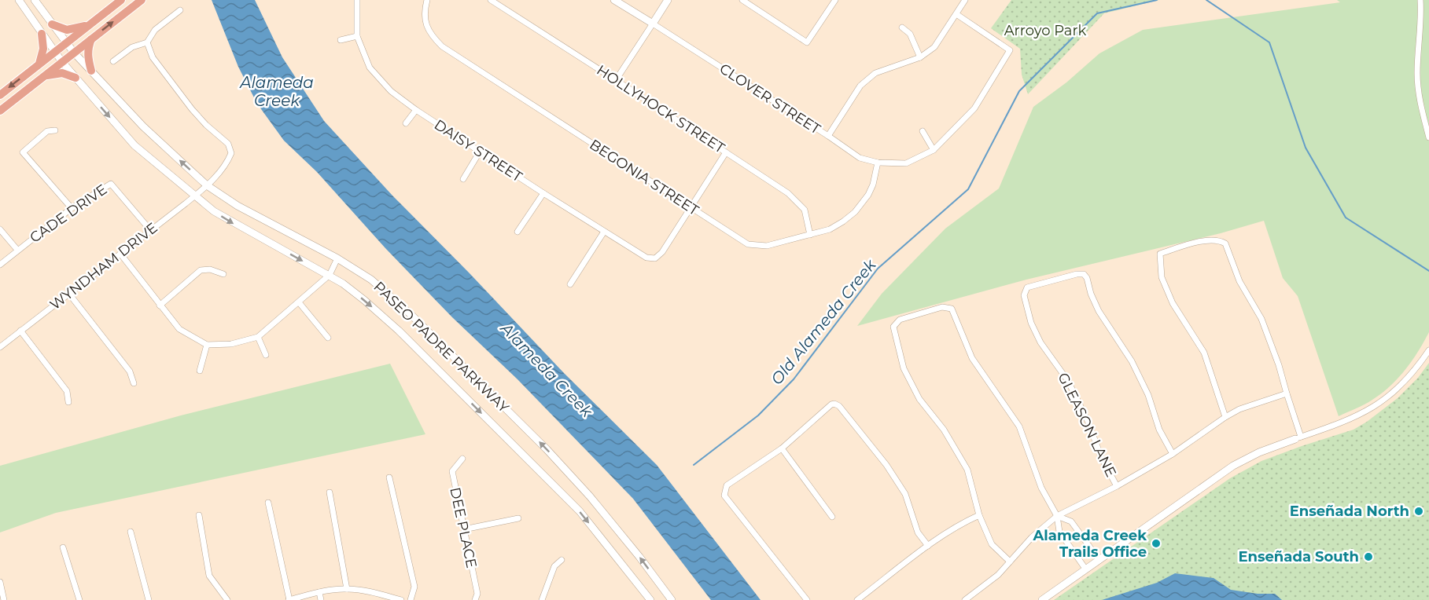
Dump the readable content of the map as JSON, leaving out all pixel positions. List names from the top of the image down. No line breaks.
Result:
{"streets":{"main road":["CLOVER STREET","PASEO PADRE PARKWAY"],"street":["HOLLYHOCK STREET","DAISY STREET","BEGONIA STREET","CADE DRIVE","WYNDHAM DRIVE","GLEASON LANE","DEE PLACE"]},"crossings":[["CLOVER STREET","BEGONIA STREET"],["HOLLYHOCK STREET","BEGONIA STREET"],["DAISY STREET","BEGONIA STREET"],["CADE DRIVE","WYNDHAM DRIVE"],["WYNDHAM DRIVE","PASEO PADRE PARKWAY"]],"water":["Alameda Creek","Old Alameda Creek"],"parks":["Arroyo Park"],"places":["Enseñada North","Alameda Creek Trails Office","Enseñada South"]}
